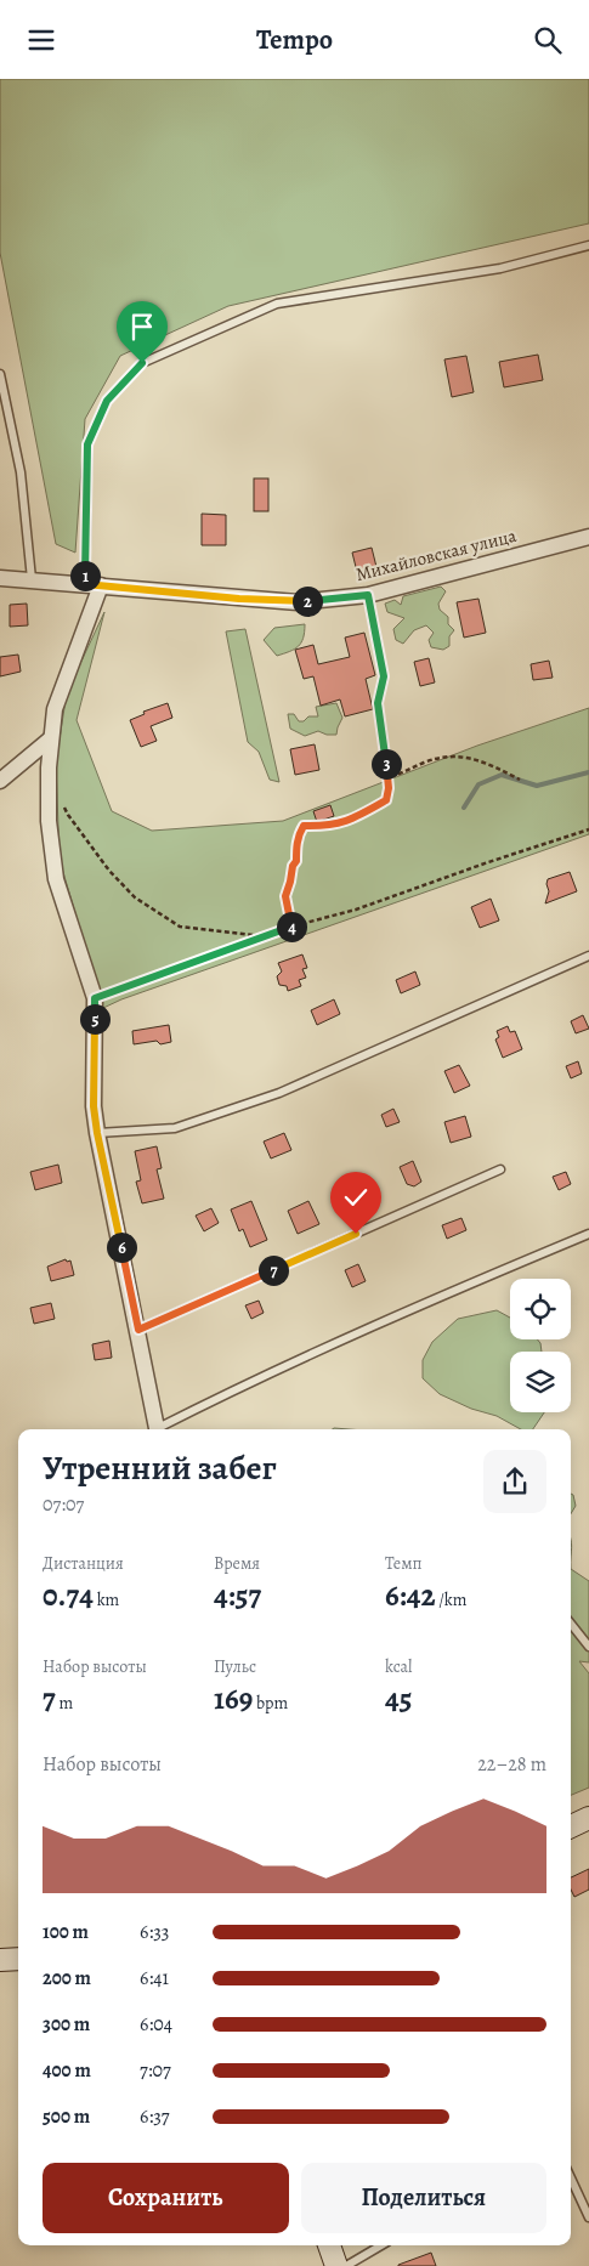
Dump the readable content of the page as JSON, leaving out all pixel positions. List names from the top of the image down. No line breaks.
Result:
{"streets":{"street":["Михайловская улица"]},"page":{"header":"Tempo","pins":["1","2","3","4","5","6","7"],"heading":["Утренний забег","07:07"],"stats":[["Дистанция","0.74 km"],["Время","4:57"],["Темп","6:42 /km"],["Набор высоты","7 m"],["Пульс","169 bpm"],["kcal","45"]],"chart":["Набор высоты","22–28 m"],"list":[{"name":"100 m","note":"6:33"},{"name":"200 m","note":"6:41"},{"name":"300 m","note":"6:04"},{"name":"400 m","note":"7:07"},{"name":"500 m","note":"6:37"}],"buttons":["Сохранить","Поделиться"]}}
